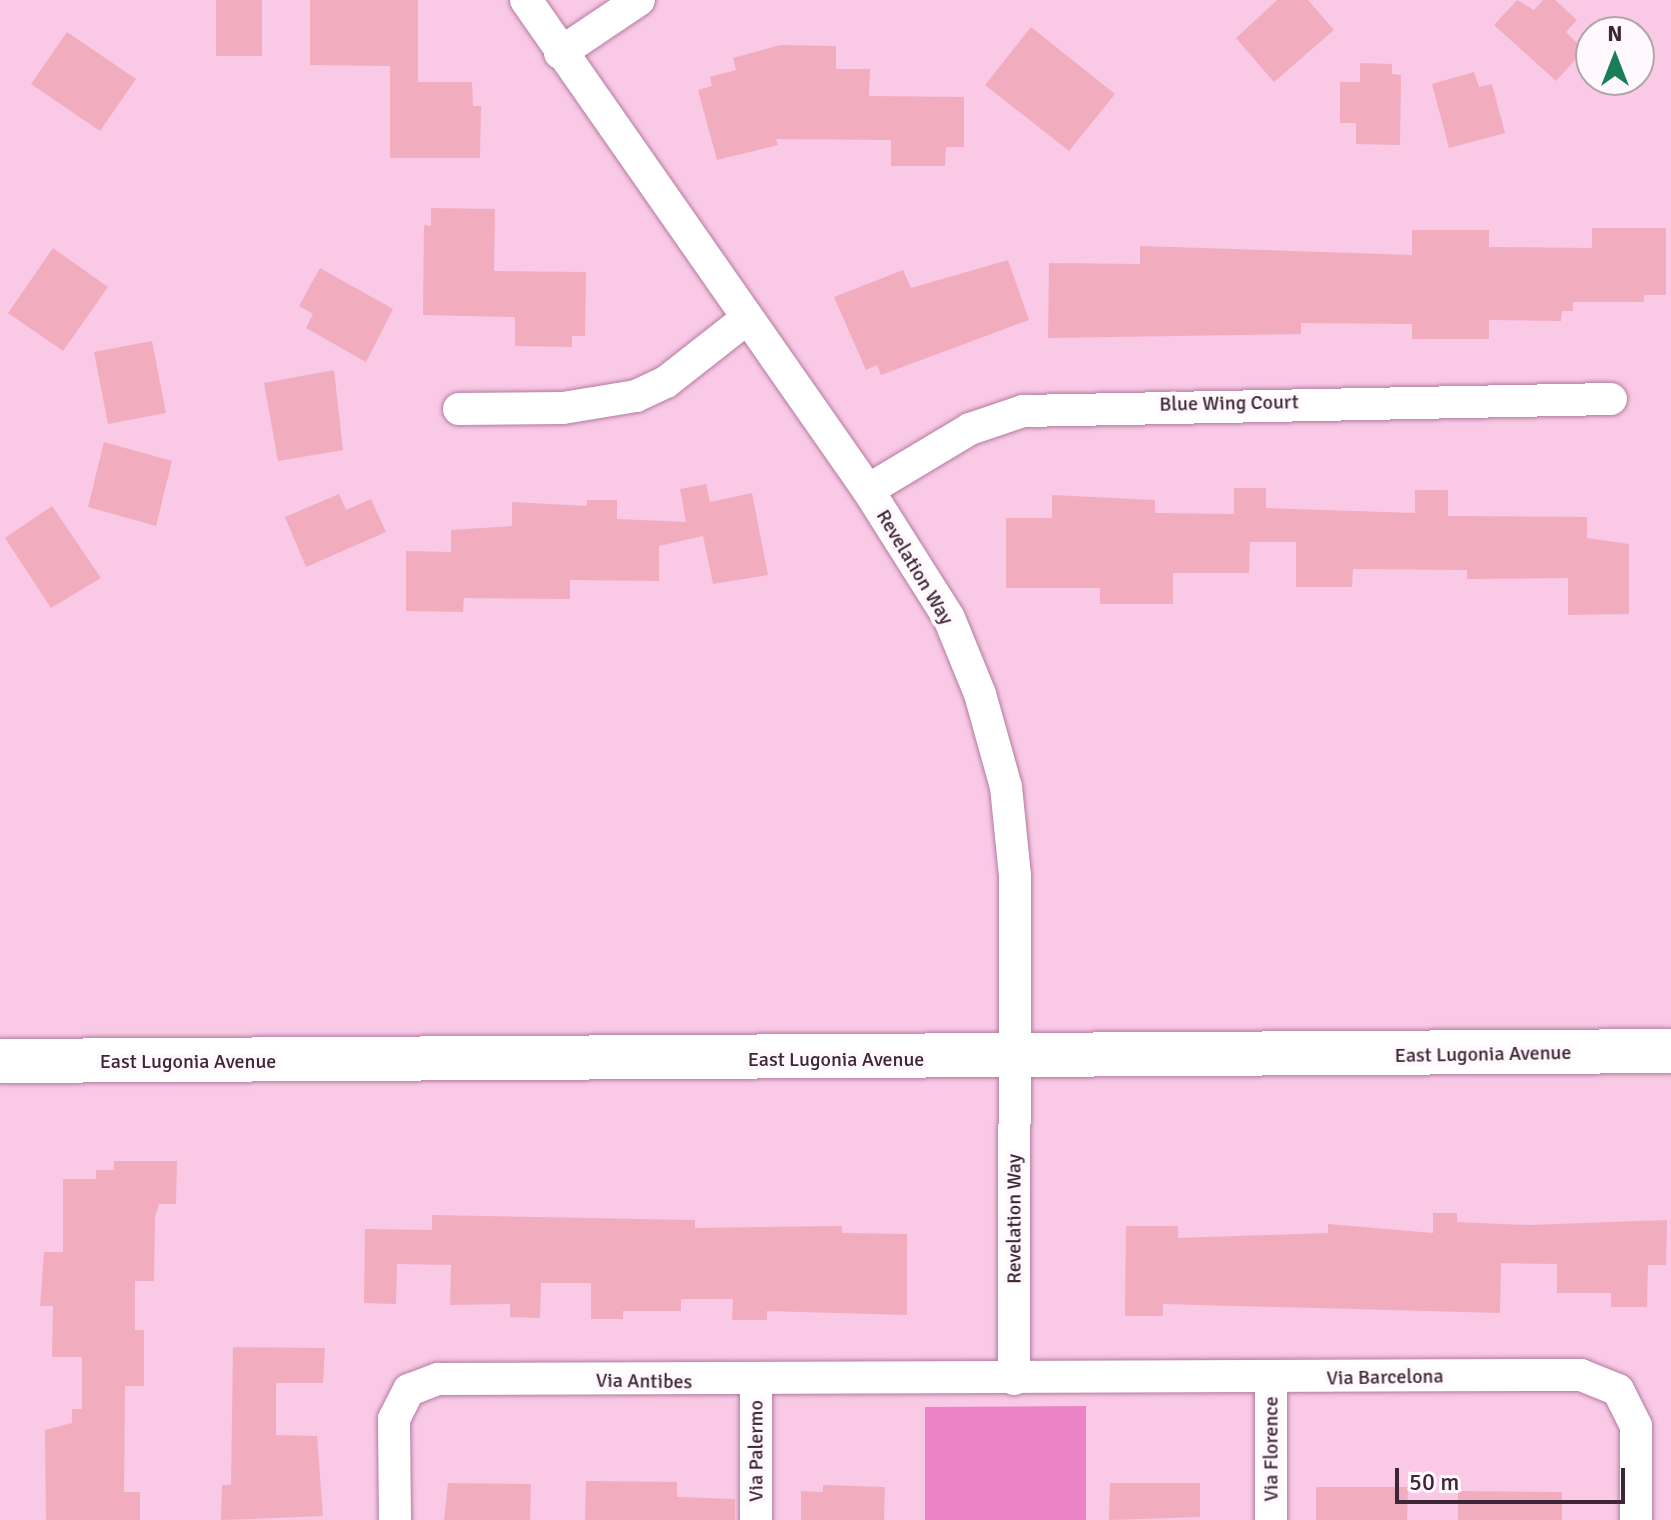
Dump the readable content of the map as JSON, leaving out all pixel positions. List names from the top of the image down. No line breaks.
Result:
{"streets":{"main road":["East Lugonia Avenue"],"street":["Blue Wing Court","Revelation Way","Via Barcelona","Via Antibes","Via Florence","Via Palermo"]},"crossings":[["Blue Wing Court","Revelation Way"],["Revelation Way","East Lugonia Avenue"],["Revelation Way","Via Barcelona"],["Revelation Way","Via Antibes"],["Via Barcelona","Via Antibes"],["Via Barcelona","Via Florence"],["Via Antibes","Via Palermo"]],"scale_bar":"50 m","north":"top"}
